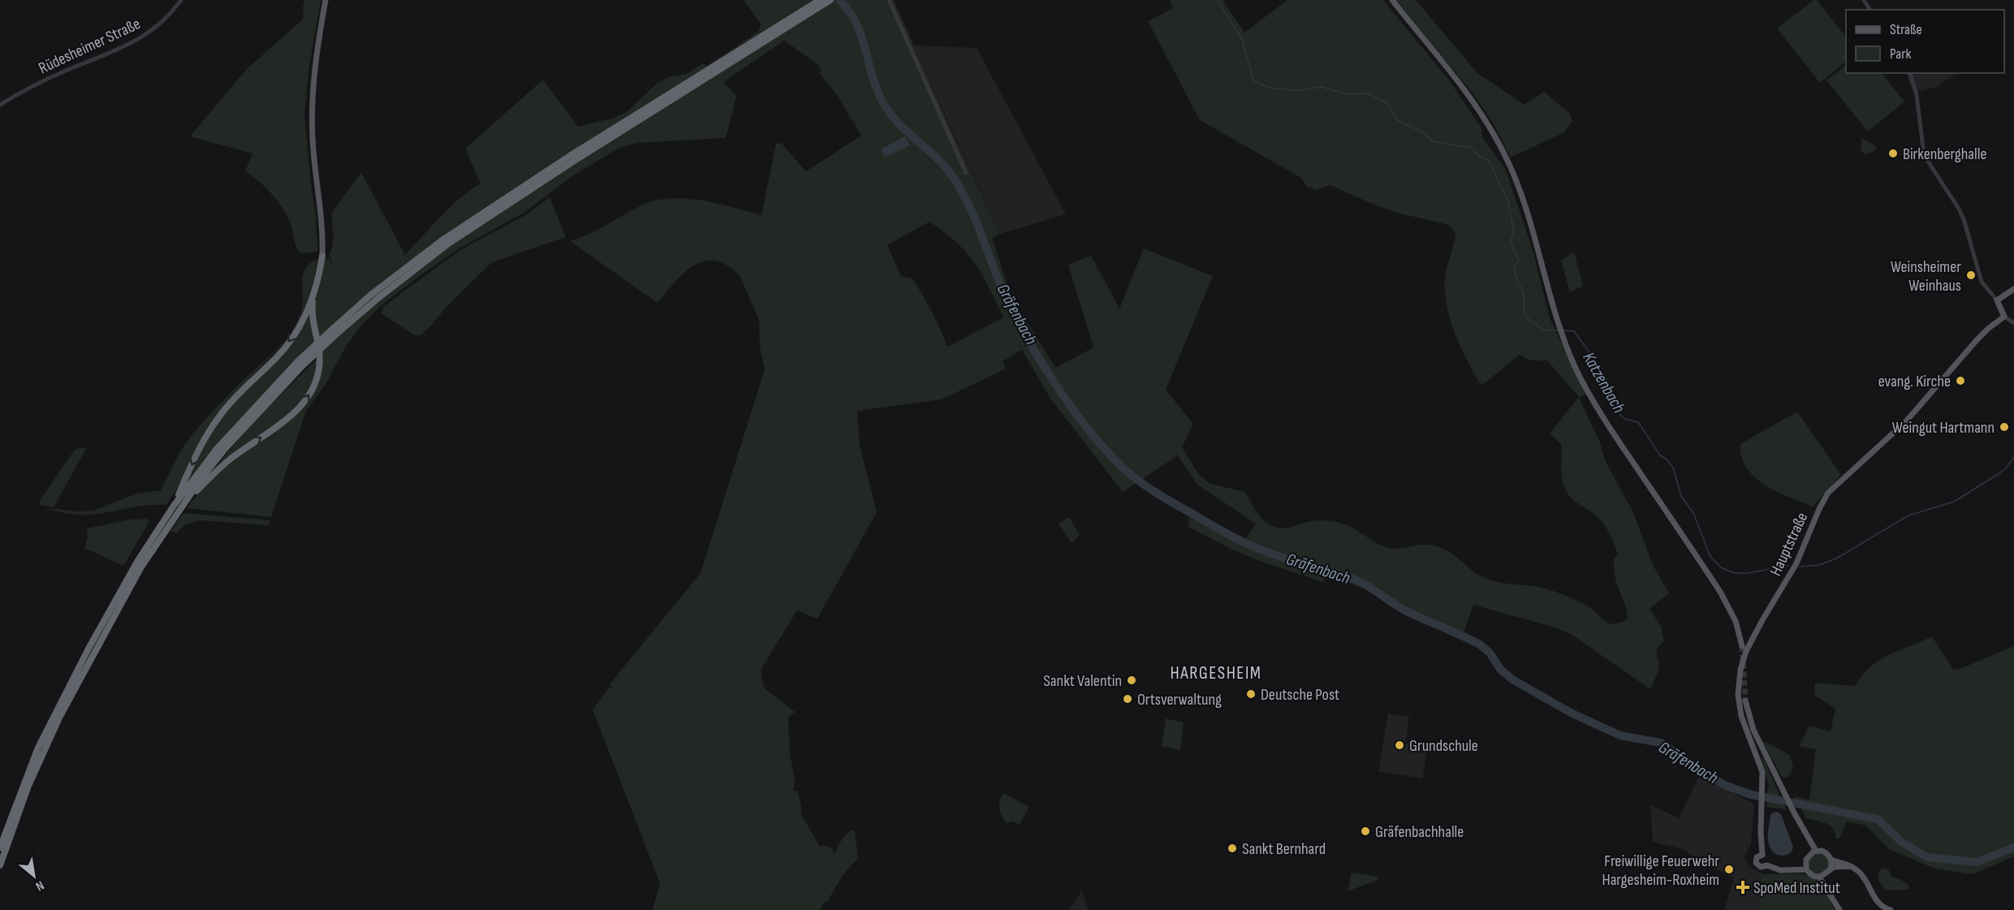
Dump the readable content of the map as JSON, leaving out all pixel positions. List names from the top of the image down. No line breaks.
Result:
{"streets":{"main road":["Hauptstraße"],"street":["Rüdesheimer Straße"]},"districts":["HARGESHEIM"],"water":["Gräfenbach","Katzenbach"],"places":{"other":["Birkenberghalle","Weinsheimer Weinhaus","evang. Kirche","Weingut Hartmann","Sankt Valentin","Deutsche Post","Ortsverwaltung","Grundschule","Gräfenbachhalle","Sankt Bernhard","Freiwillige Feuerwehr Hargesheim-Roxheim"],"health":["SpoMed Institut"]},"legend":["Straße","Park"],"north":"bottom right"}
